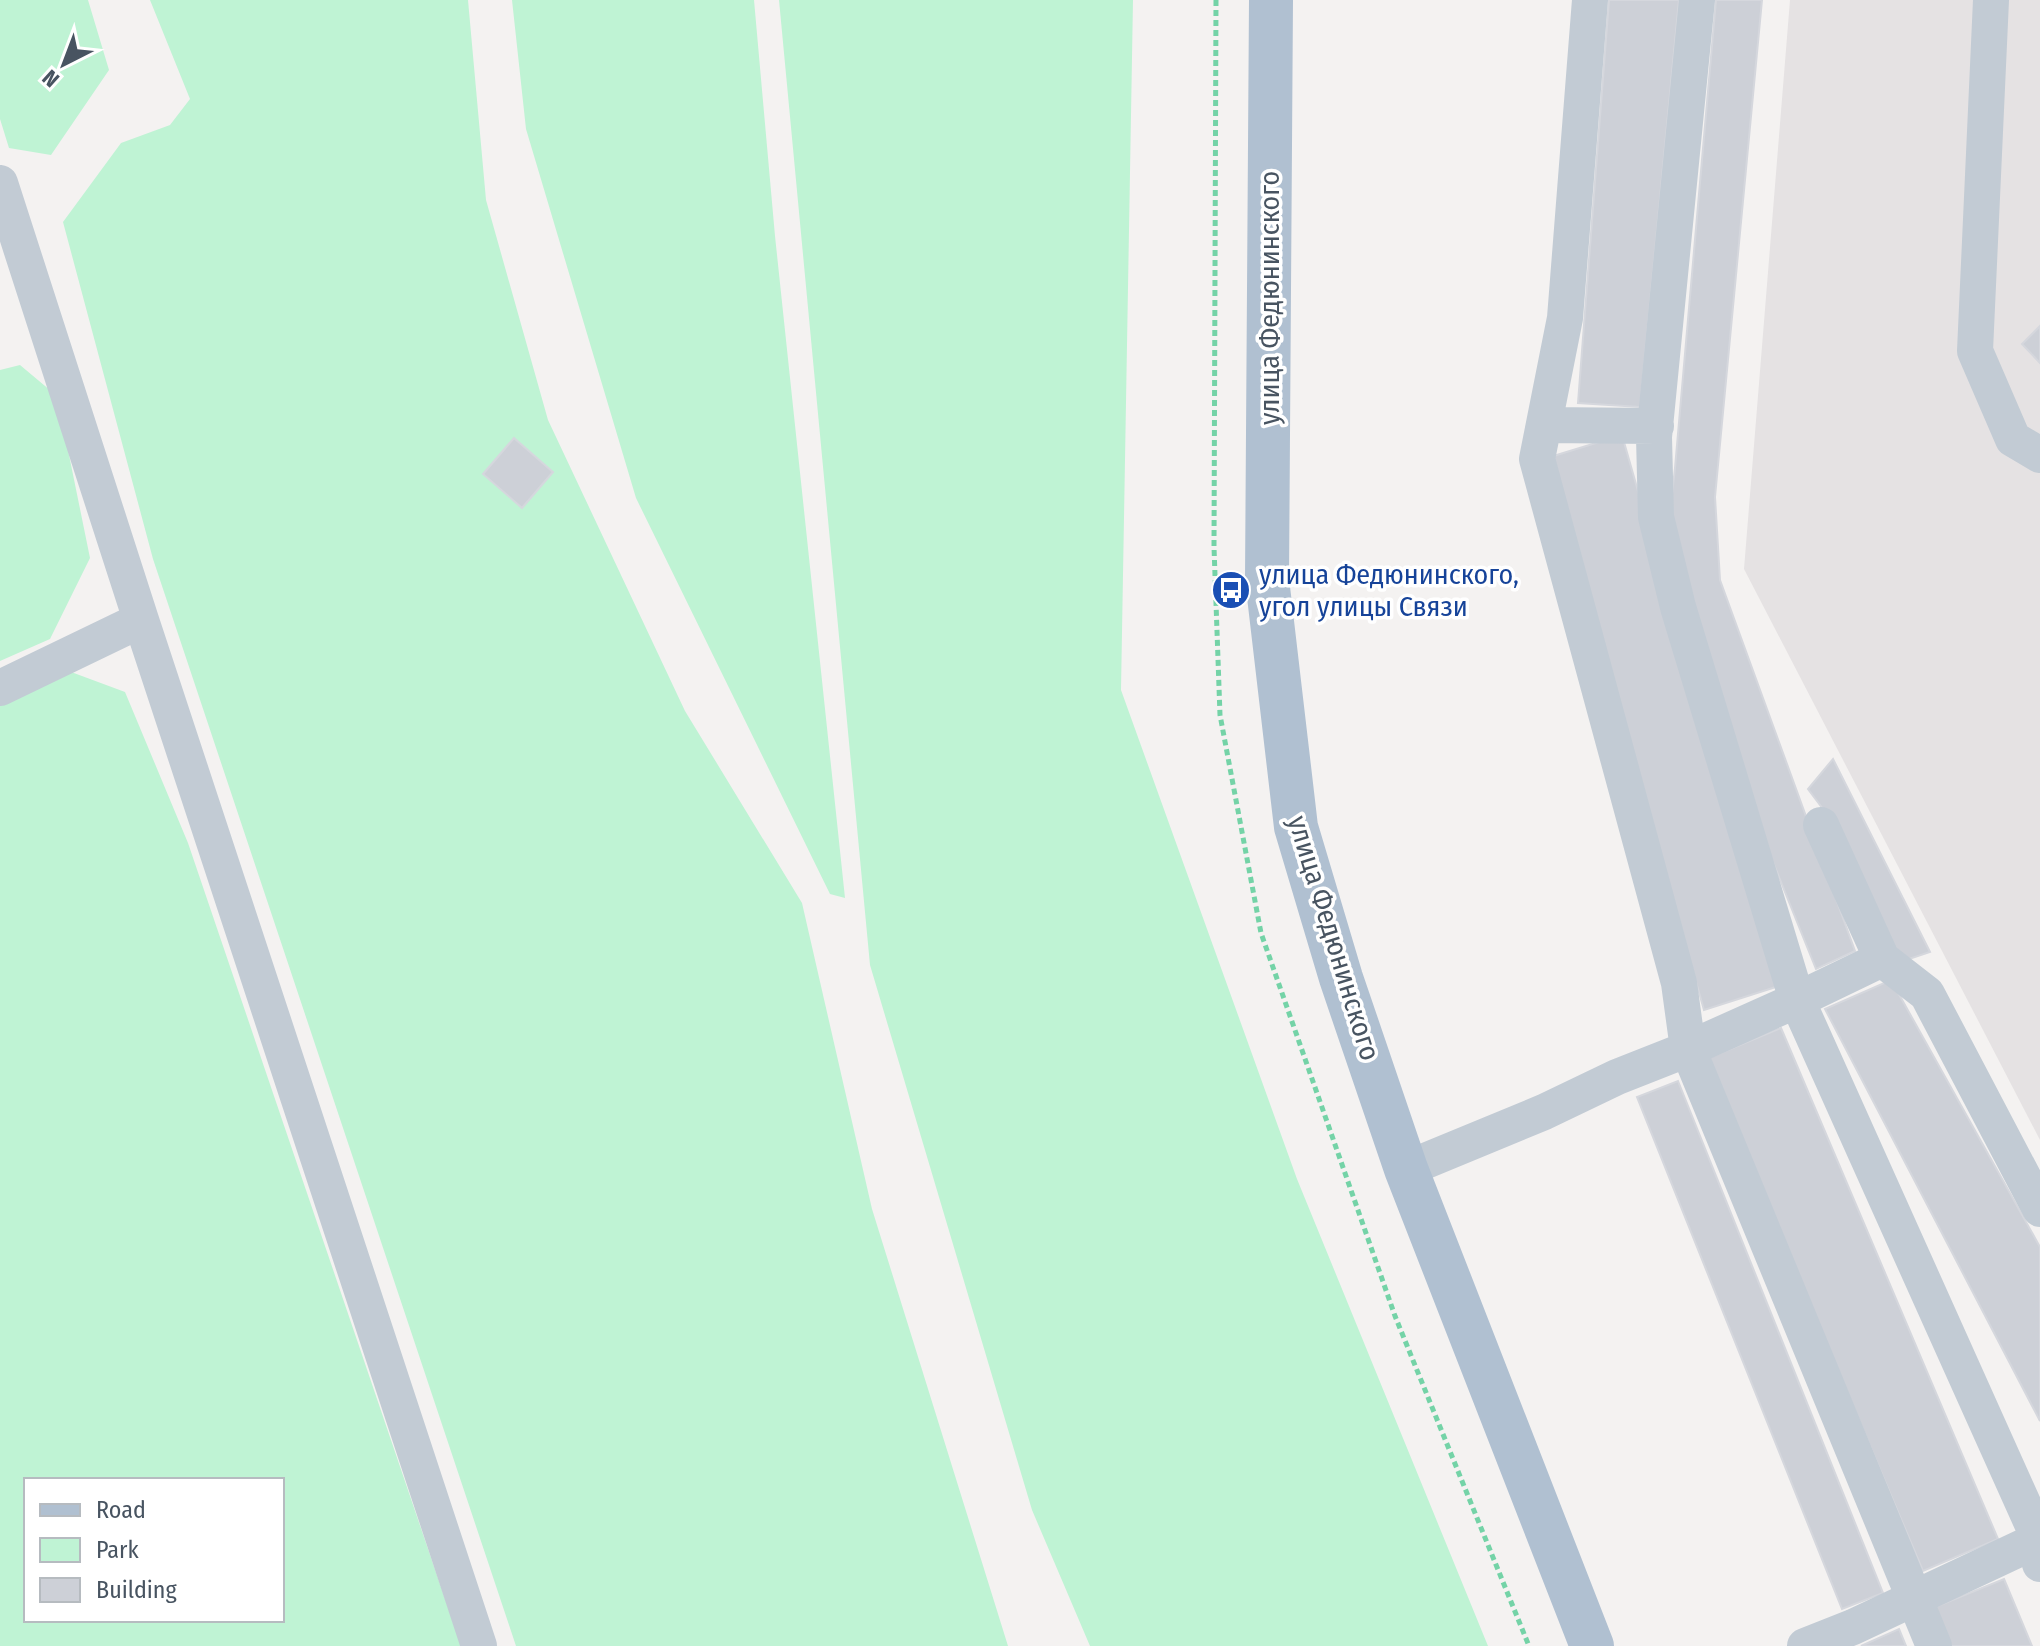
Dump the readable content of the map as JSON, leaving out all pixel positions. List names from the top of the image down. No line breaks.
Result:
{"streets":{"main road":["улица Федюнинского"]},"places":{"bus stop":["улица Федюнинского, угол улицы Связи"]},"legend":["Road","Park","Building"],"north":"bottom left"}
